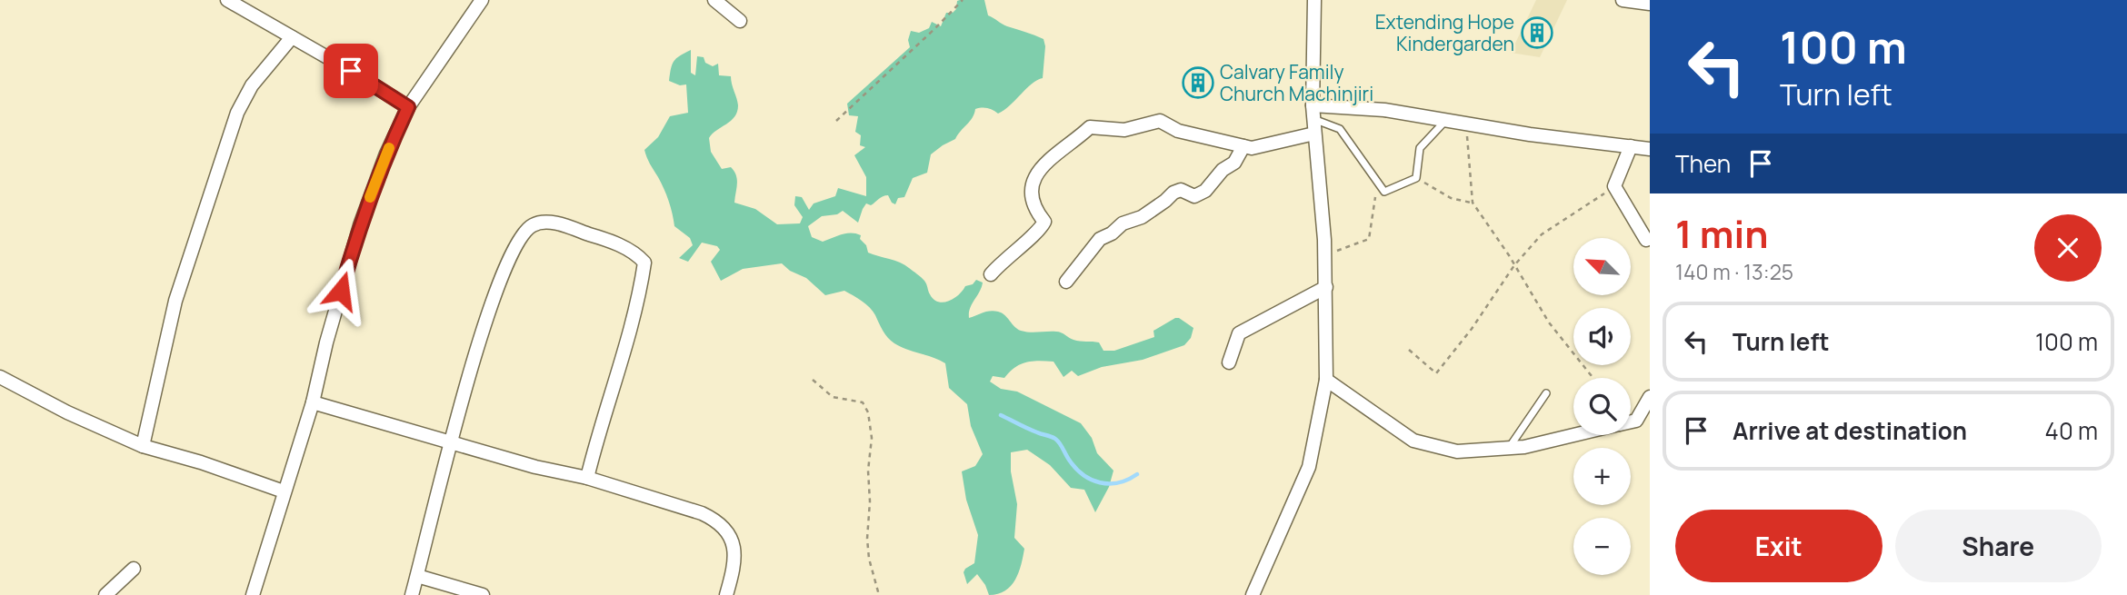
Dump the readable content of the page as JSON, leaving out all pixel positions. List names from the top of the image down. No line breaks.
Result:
{"places":{"building":["Extending Hope Kindergarden","Calvary Family Church Machinjiri"]},"north":"top left","page":{"turn":["100 m","Turn left"],"then":"Then","heading":["1 min","140 m · 13:25"],"map_buttons":["+","−"],"list":[{"name":"Turn left","value":"100 m"},{"name":"Arrive at destination","value":"40 m"}],"buttons":["Exit","Share"]}}
